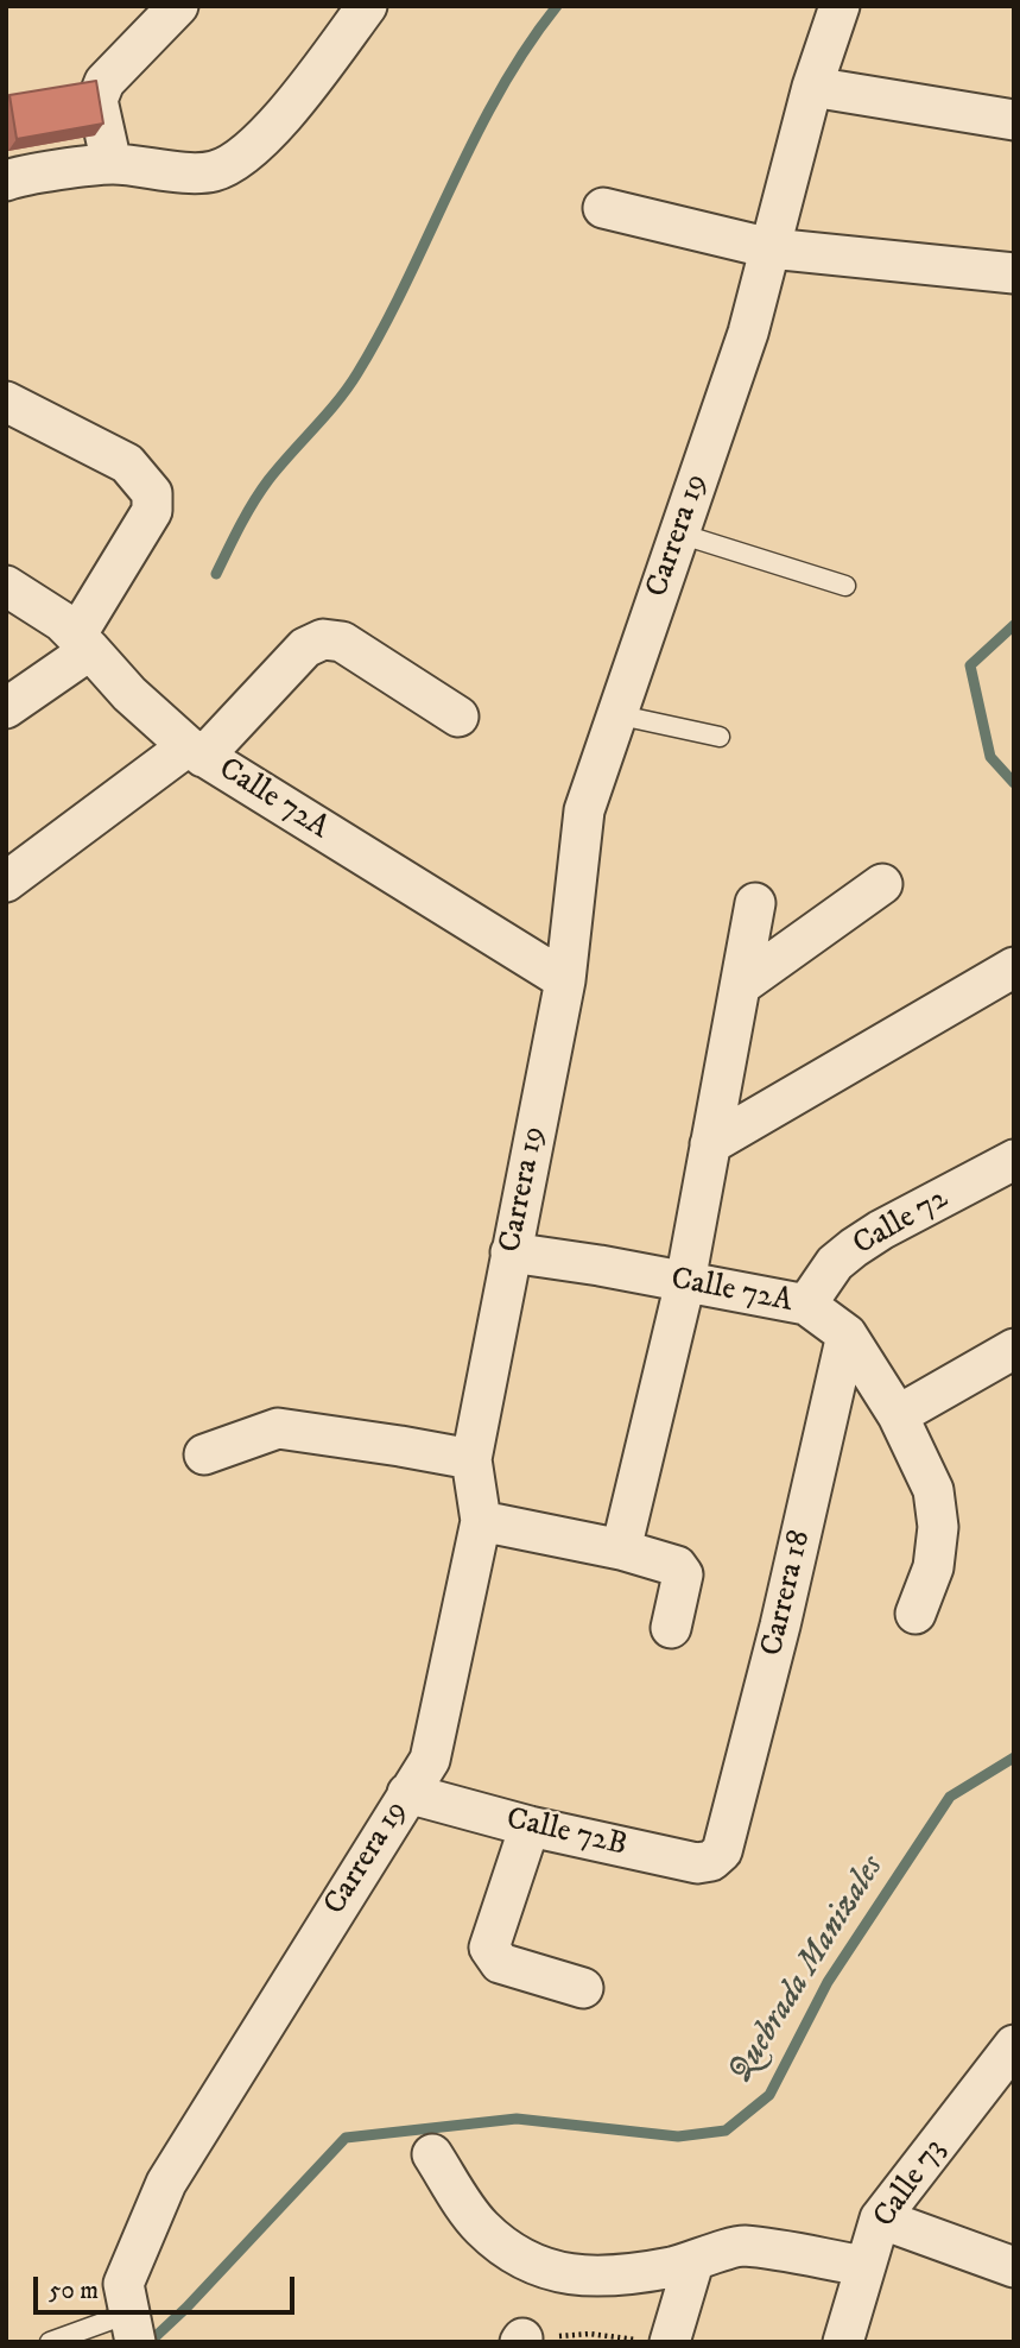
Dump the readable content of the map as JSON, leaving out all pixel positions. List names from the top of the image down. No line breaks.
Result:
{"streets":{"street":["Carrera 19","Calle 72A","Calle 72","Carrera 18","Calle 72B","Calle 73"]},"crossings":[["Carrera 19","Calle 72A"],["Carrera 19","Calle 72B"],["Calle 72A","Calle 72"],["Calle 72A","Carrera 18"],["Carrera 18","Calle 72B"]],"water":["Quebrada Manizales"],"scale_bar":"50 m"}
